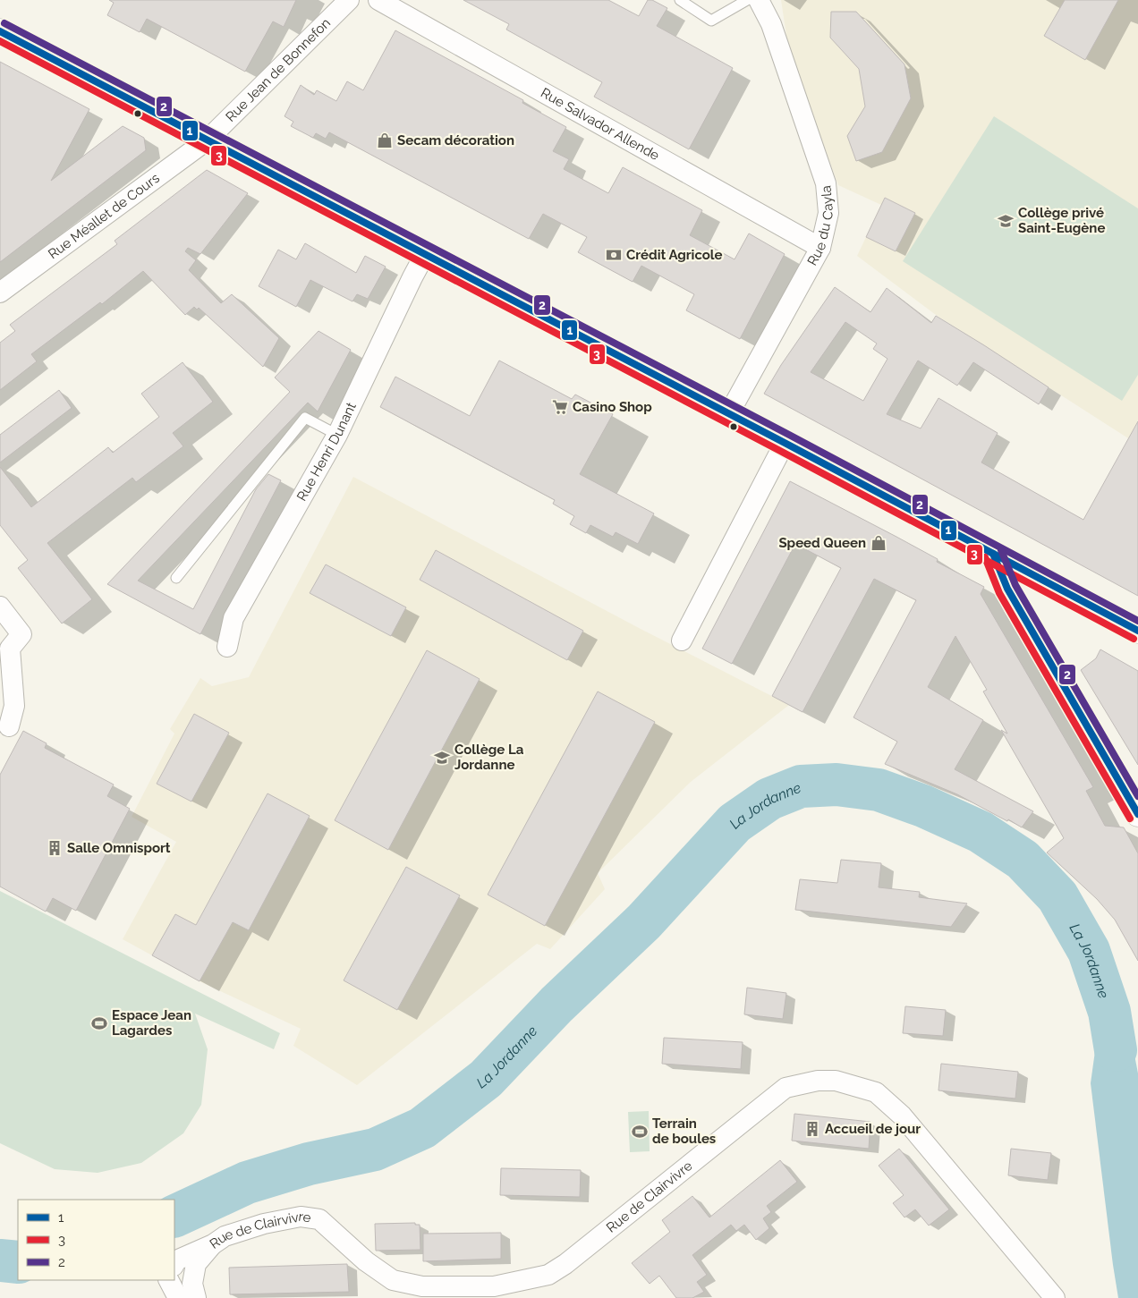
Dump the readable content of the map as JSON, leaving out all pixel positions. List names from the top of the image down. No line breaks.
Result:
{"streets":{"street":["Rue Jean de Bonnefon","Rue Salvador Allende","Rue Méallet de Cours","Rue du Cayla","Rue Henri Dunant","Rue de Clairvivre"]},"crossings":[["Rue Jean de Bonnefon","Rue Méallet de Cours"],["Rue Salvador Allende","Rue du Cayla"]],"water":["La Jordanne"],"places":{"shop":["Secam décoration","Speed Queen"],"school or university":["Collège privé Saint-Eugène","Collège La Jordanne"],"bank":["Crédit Agricole"],"supermarket":["Casino Shop"],"building":["Salle Omnisport","Accueil de jour"],"sports":["Espace Jean Lagardes","Terrain de boules"]},"lines":["transit line 2","transit line 1","transit line 3"],"legend":["1","3","2"]}
